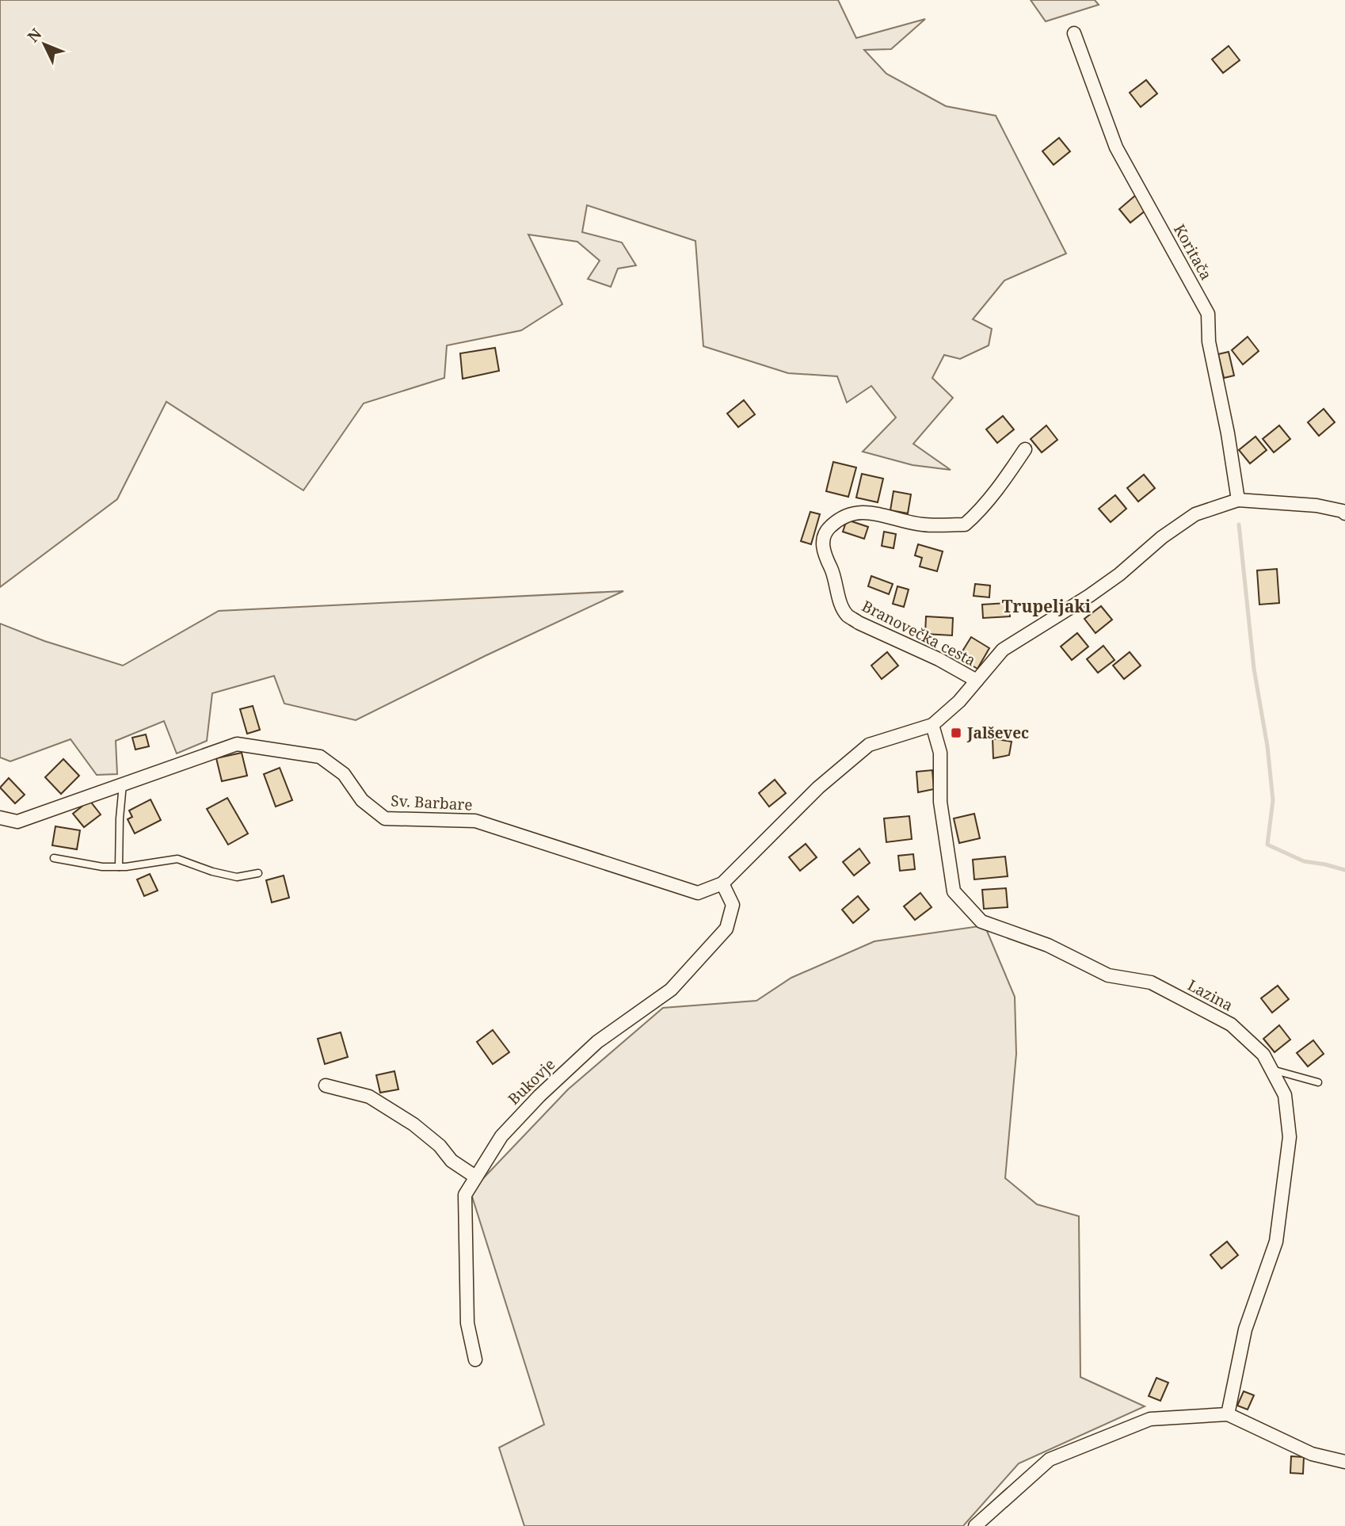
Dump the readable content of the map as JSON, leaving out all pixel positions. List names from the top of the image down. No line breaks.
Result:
{"streets":{"street":["Koritača","Branovečka cesta","Sv. Barbare","Lazina","Bukovje"]},"crossings":[["Koritača","Branovečka cesta"],["Branovečka cesta","Sv. Barbare"],["Branovečka cesta","Lazina"],["Branovečka cesta","Bukovje"],["Sv. Barbare","Bukovje"]],"districts":["Trupeljaki"],"places":{"transit":["Jalševec"]},"north":"top left"}
